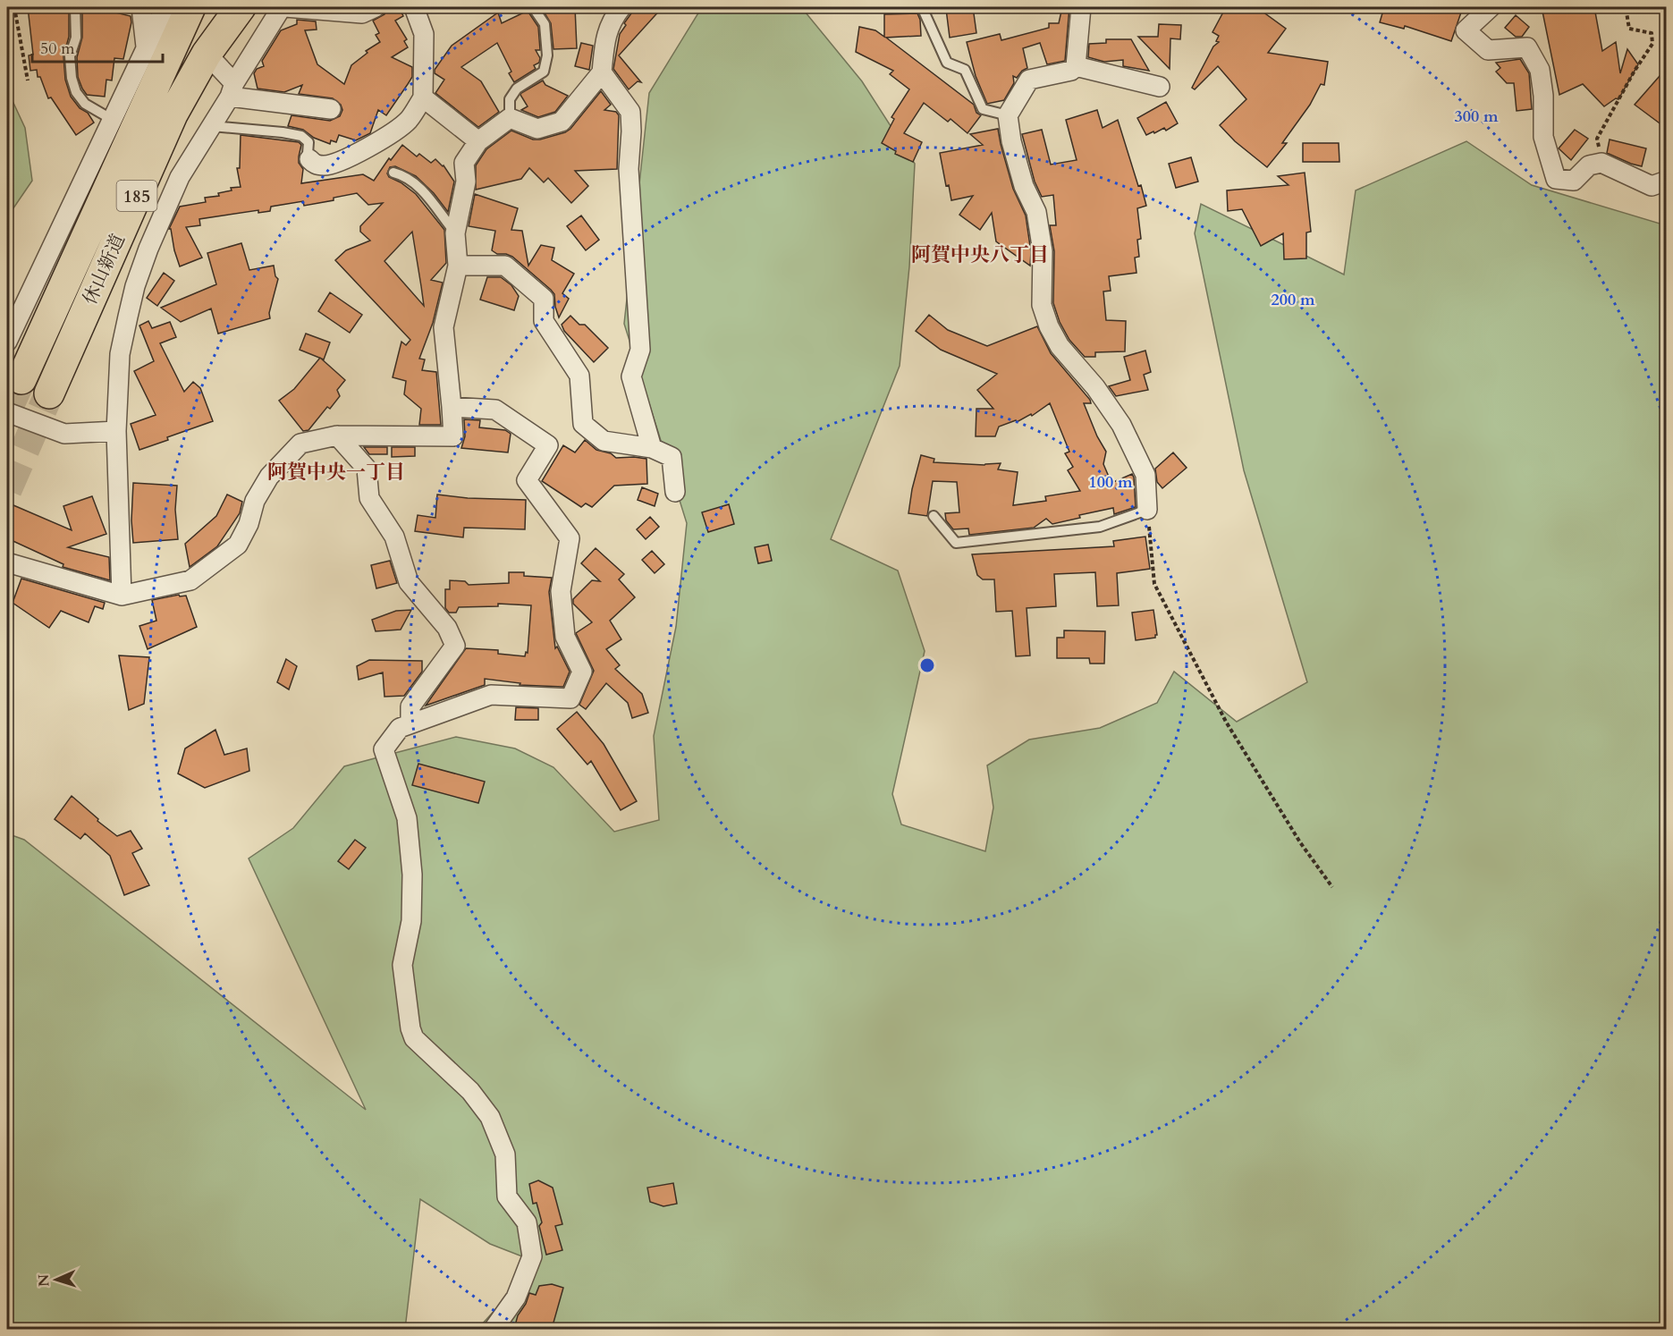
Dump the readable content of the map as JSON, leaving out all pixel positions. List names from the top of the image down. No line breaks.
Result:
{"streets":{"highway":["185","休山新道"]},"districts":["阿賀中央八丁目","阿賀中央一丁目"],"scale_bar":"50 m","north":"left","rings":["300 m","200 m","100 m"]}
